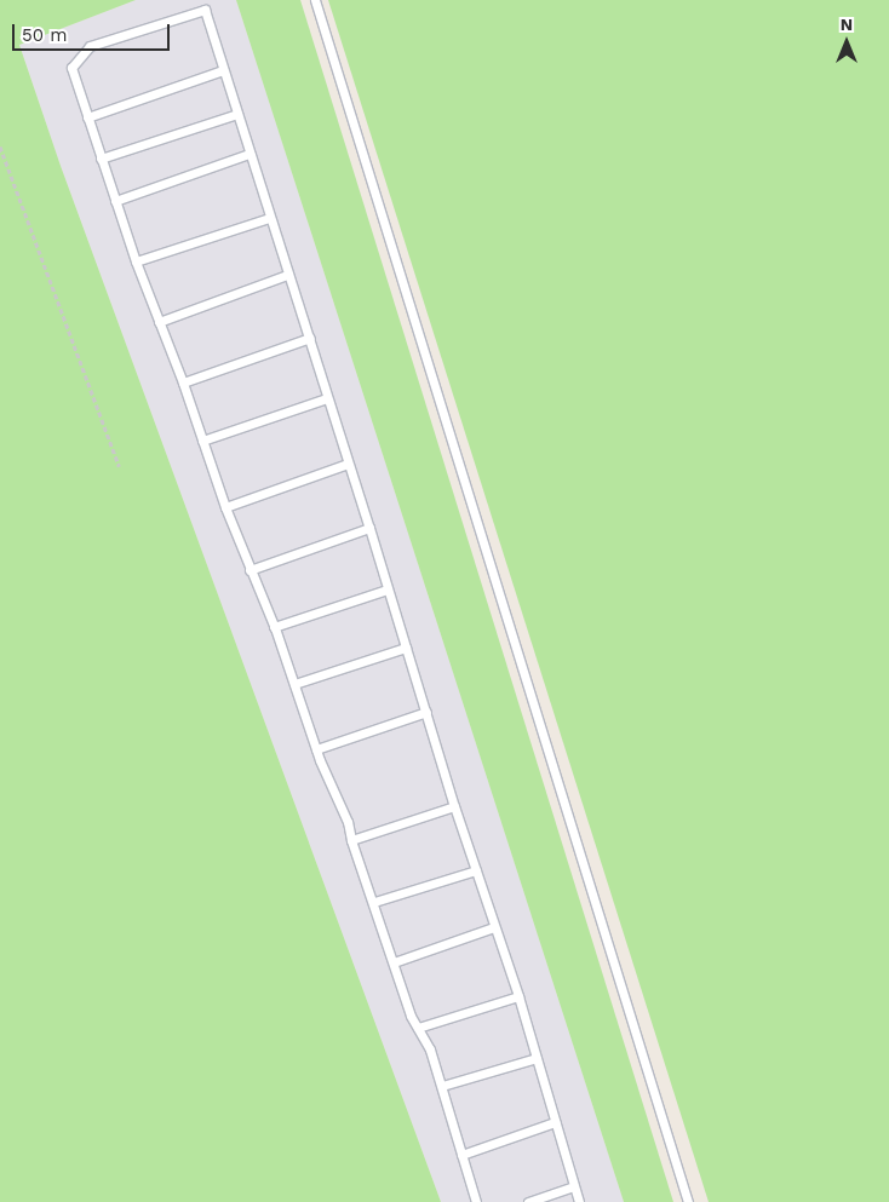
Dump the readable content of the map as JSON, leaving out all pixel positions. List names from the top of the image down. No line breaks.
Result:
{"scale_bar":"50 m","north":"top"}
